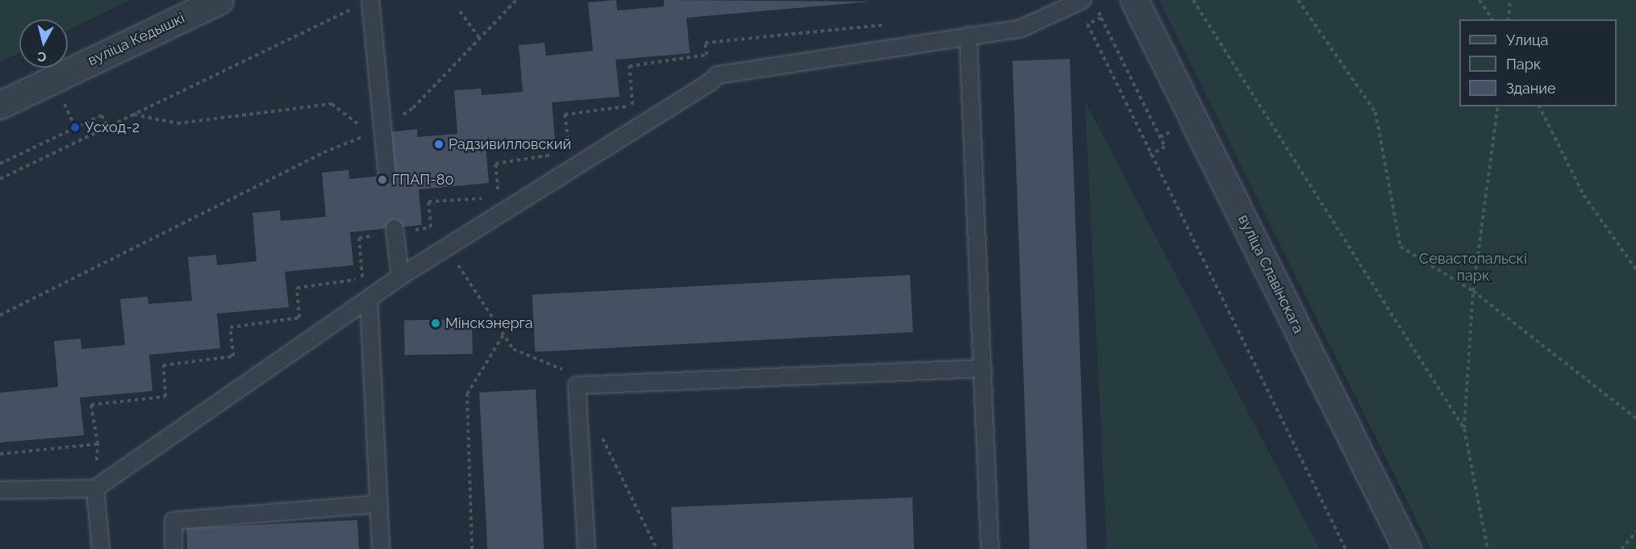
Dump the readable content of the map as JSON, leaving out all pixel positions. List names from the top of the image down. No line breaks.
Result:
{"streets":{"street":["вуліца Кедышкі","вуліца Славінскага"]},"parks":["Севастопальскі парк"],"places":["Усход-2","Радзивилловский","ГПАП-80","Мінскэнерга"],"legend":["Улица","Парк","Здание"],"north":"bottom"}
